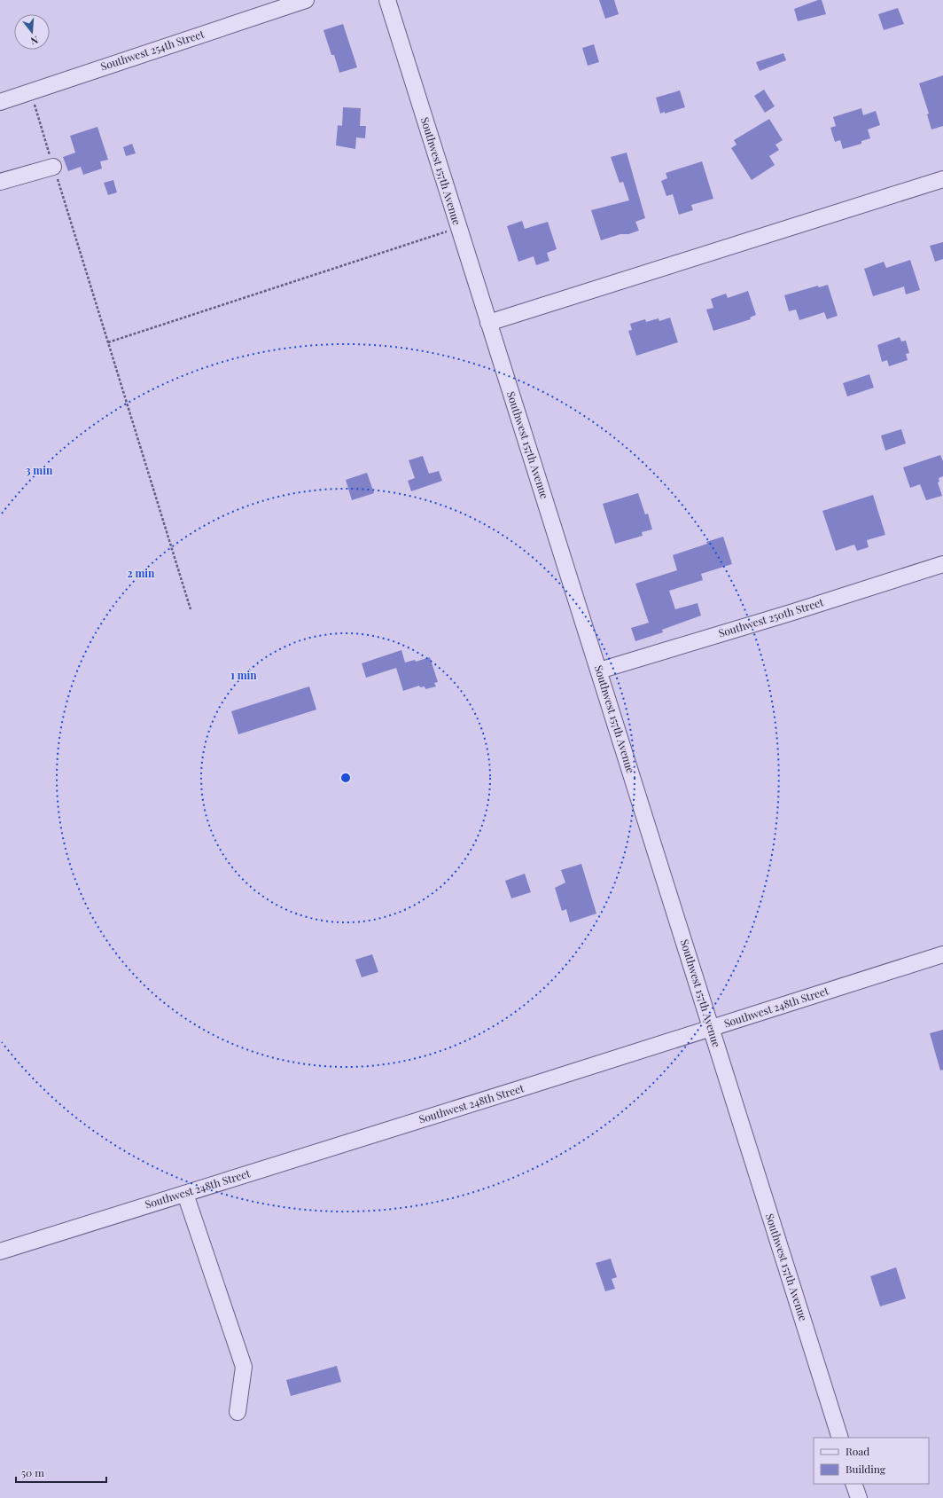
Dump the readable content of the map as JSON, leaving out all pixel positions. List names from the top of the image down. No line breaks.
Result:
{"streets":{"street":["Southwest 254th Street","Southwest 157th Avenue","Southwest 250th Street","Southwest 248th Street"]},"crossings":[["Southwest 157th Avenue","Southwest 250th Street"],["Southwest 157th Avenue","Southwest 248th Street"]],"legend":["Road","Building"],"scale_bar":"50 m","north":"bottom","rings":["3 min","2 min","1 min"]}
